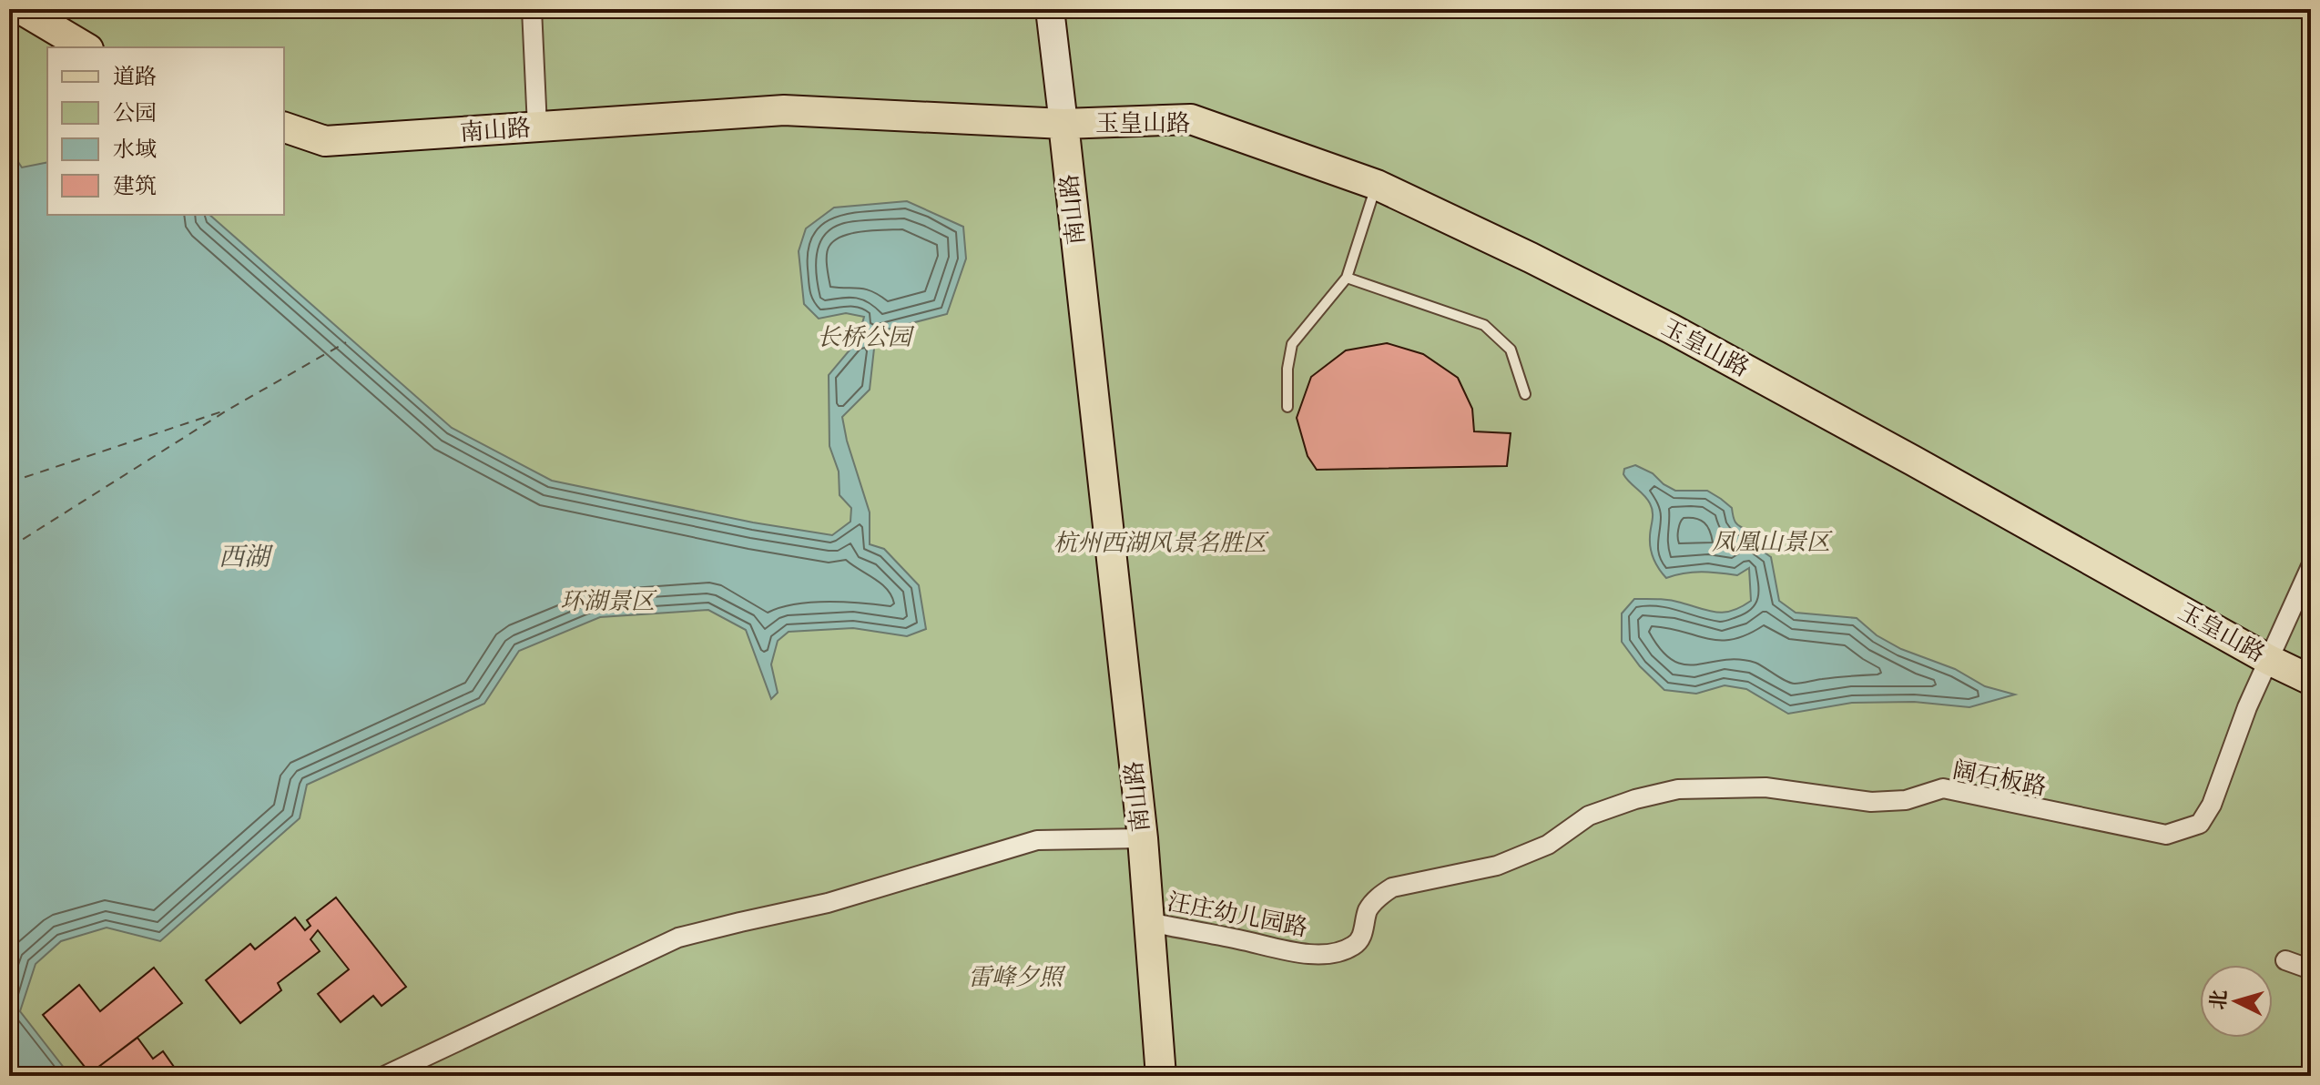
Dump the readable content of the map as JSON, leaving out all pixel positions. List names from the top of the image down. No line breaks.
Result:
{"streets":{"main road":["玉皇山路","南山路"],"street":["阔石板路","汪庄幼儿园路"]},"crossings":[["玉皇山路","南山路"],["玉皇山路","阔石板路"],["南山路","汪庄幼儿园路"],["阔石板路","汪庄幼儿园路"]],"water":["西湖"],"parks":["长桥公园","凤凰山景区","杭州西湖风景名胜区","环湖景区","雷峰夕照"],"legend":["道路","公园","水域","建筑"],"north":"left"}
